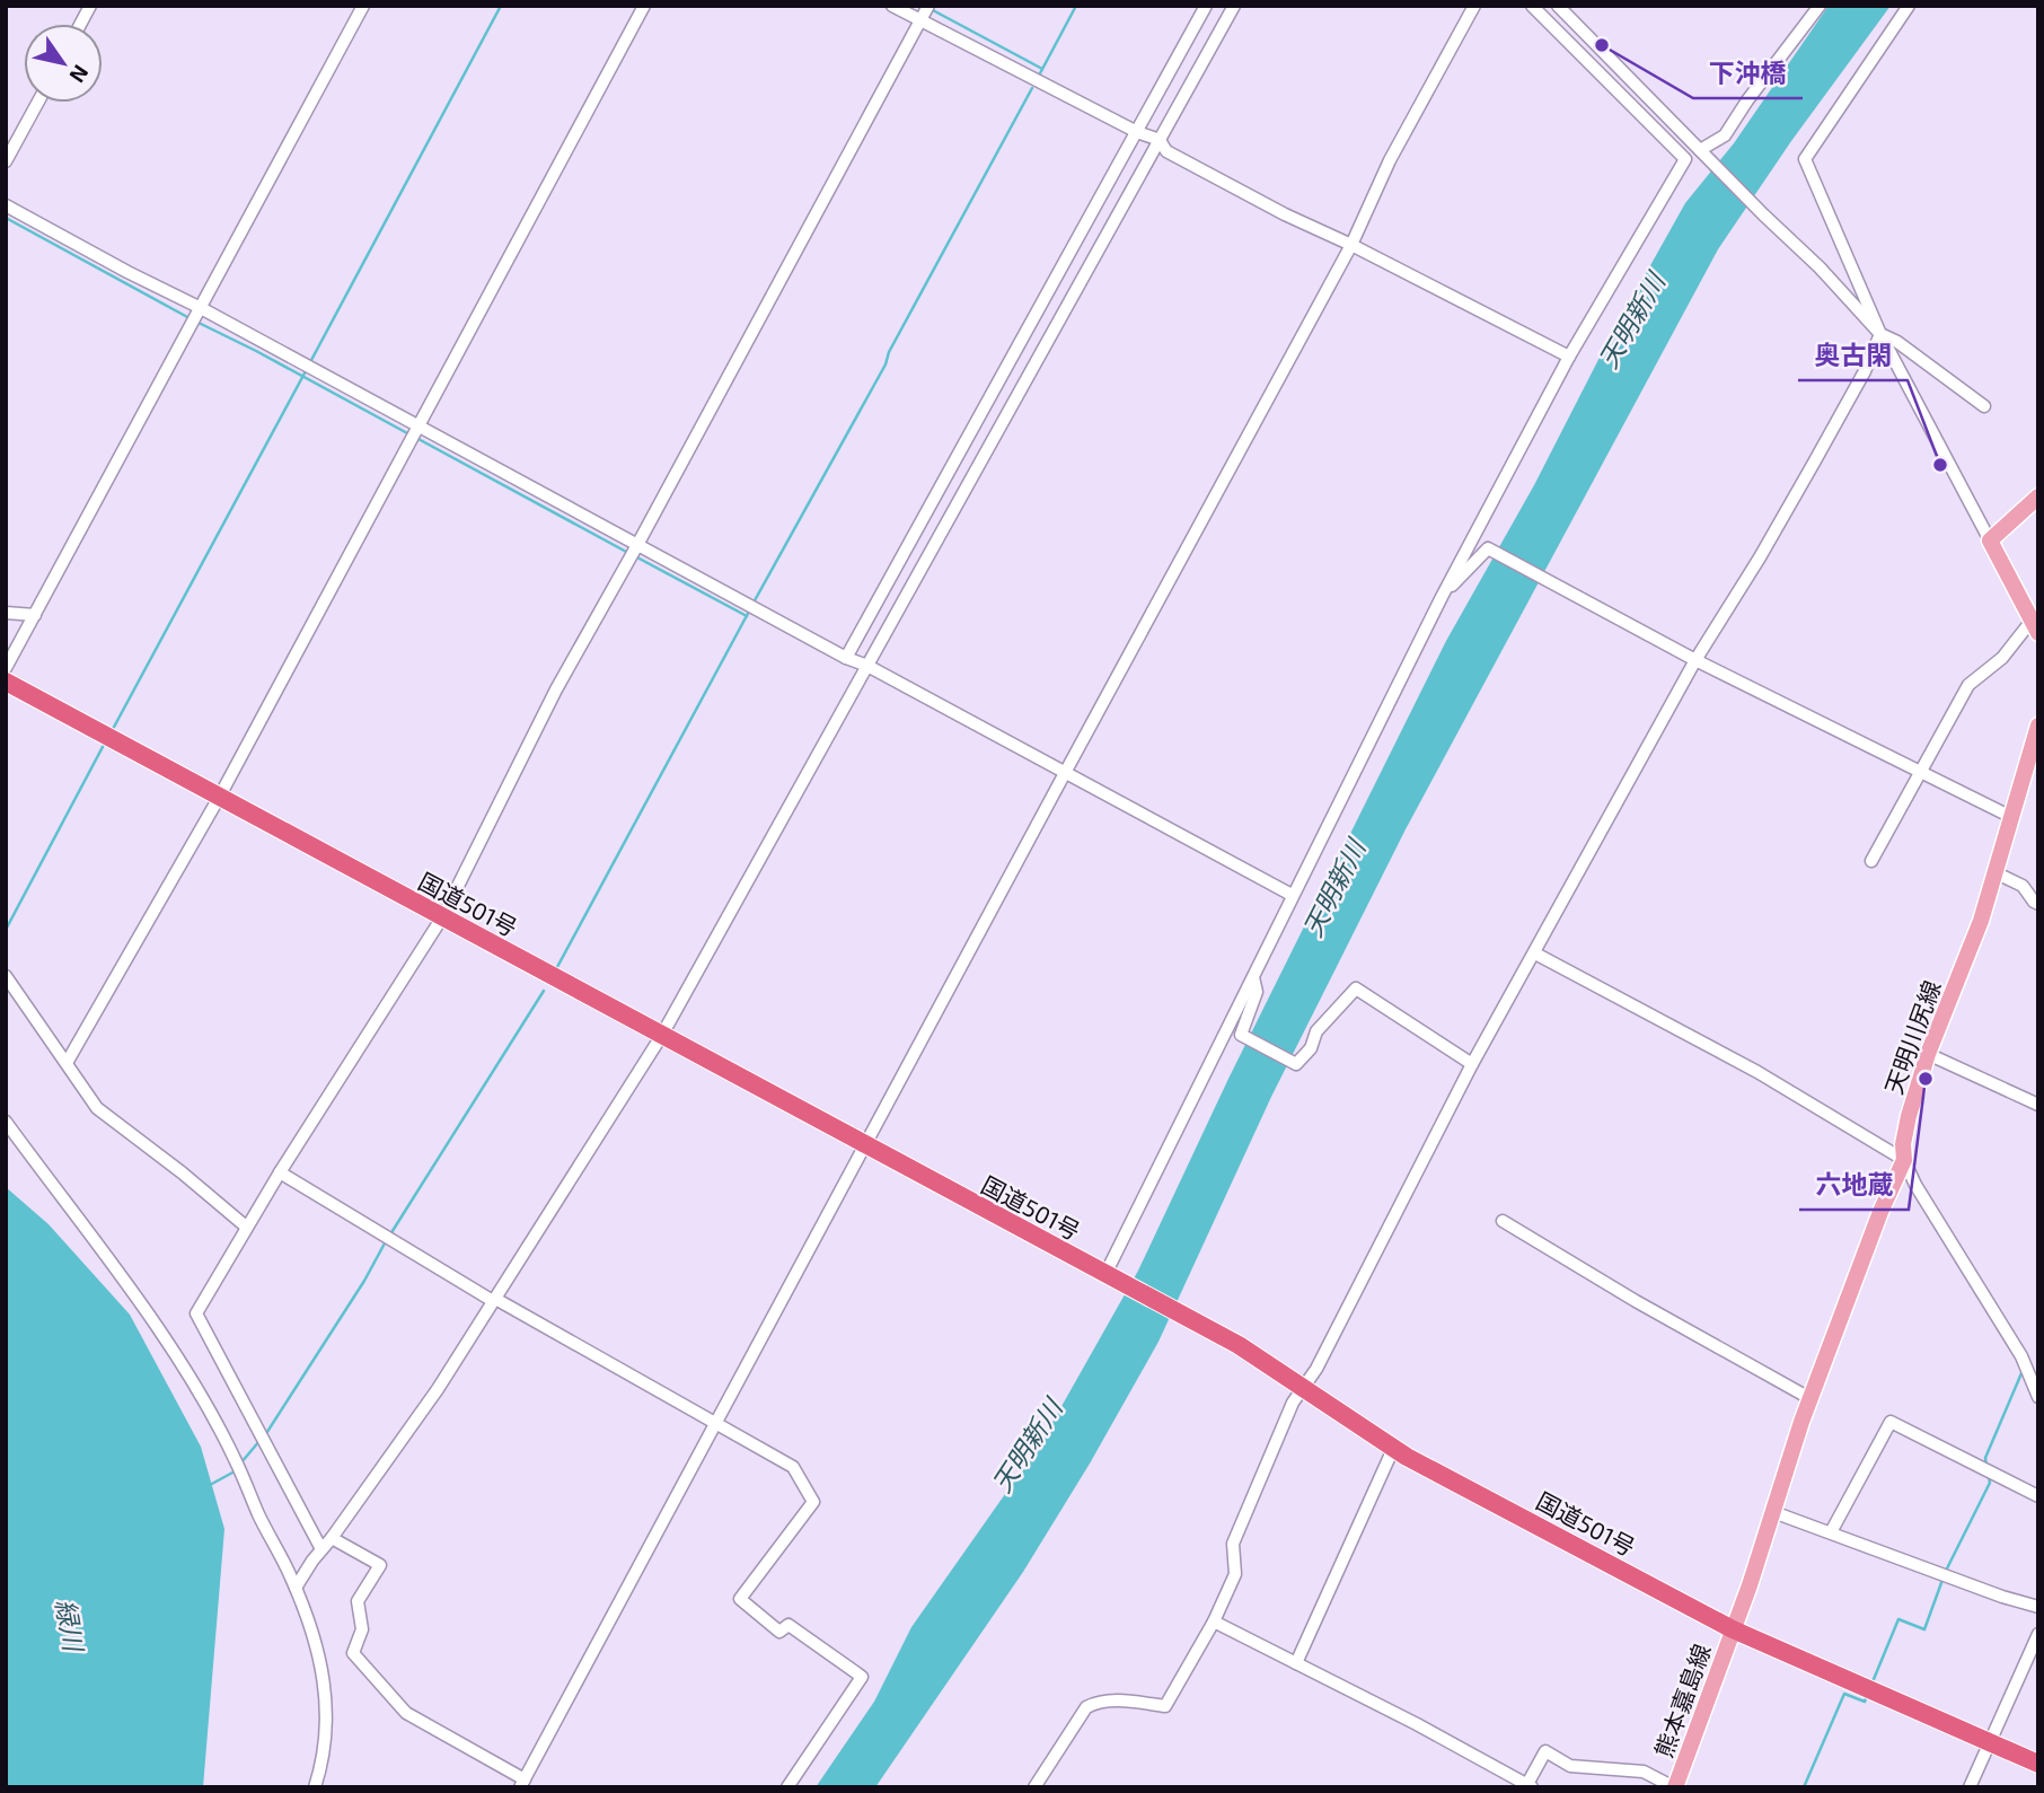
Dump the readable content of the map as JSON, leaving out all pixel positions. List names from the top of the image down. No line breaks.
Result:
{"streets":{"highway":["国道501号"],"main road":["天明川尻線","熊本嘉島線"]},"crossings":[["国道501号","天明川尻線"],["国道501号","熊本嘉島線"],["天明川尻線","熊本嘉島線"]],"water":["天明新川","緑川"],"places":["下沖橋","奥古閑","六地蔵"],"north":"bottom right"}
